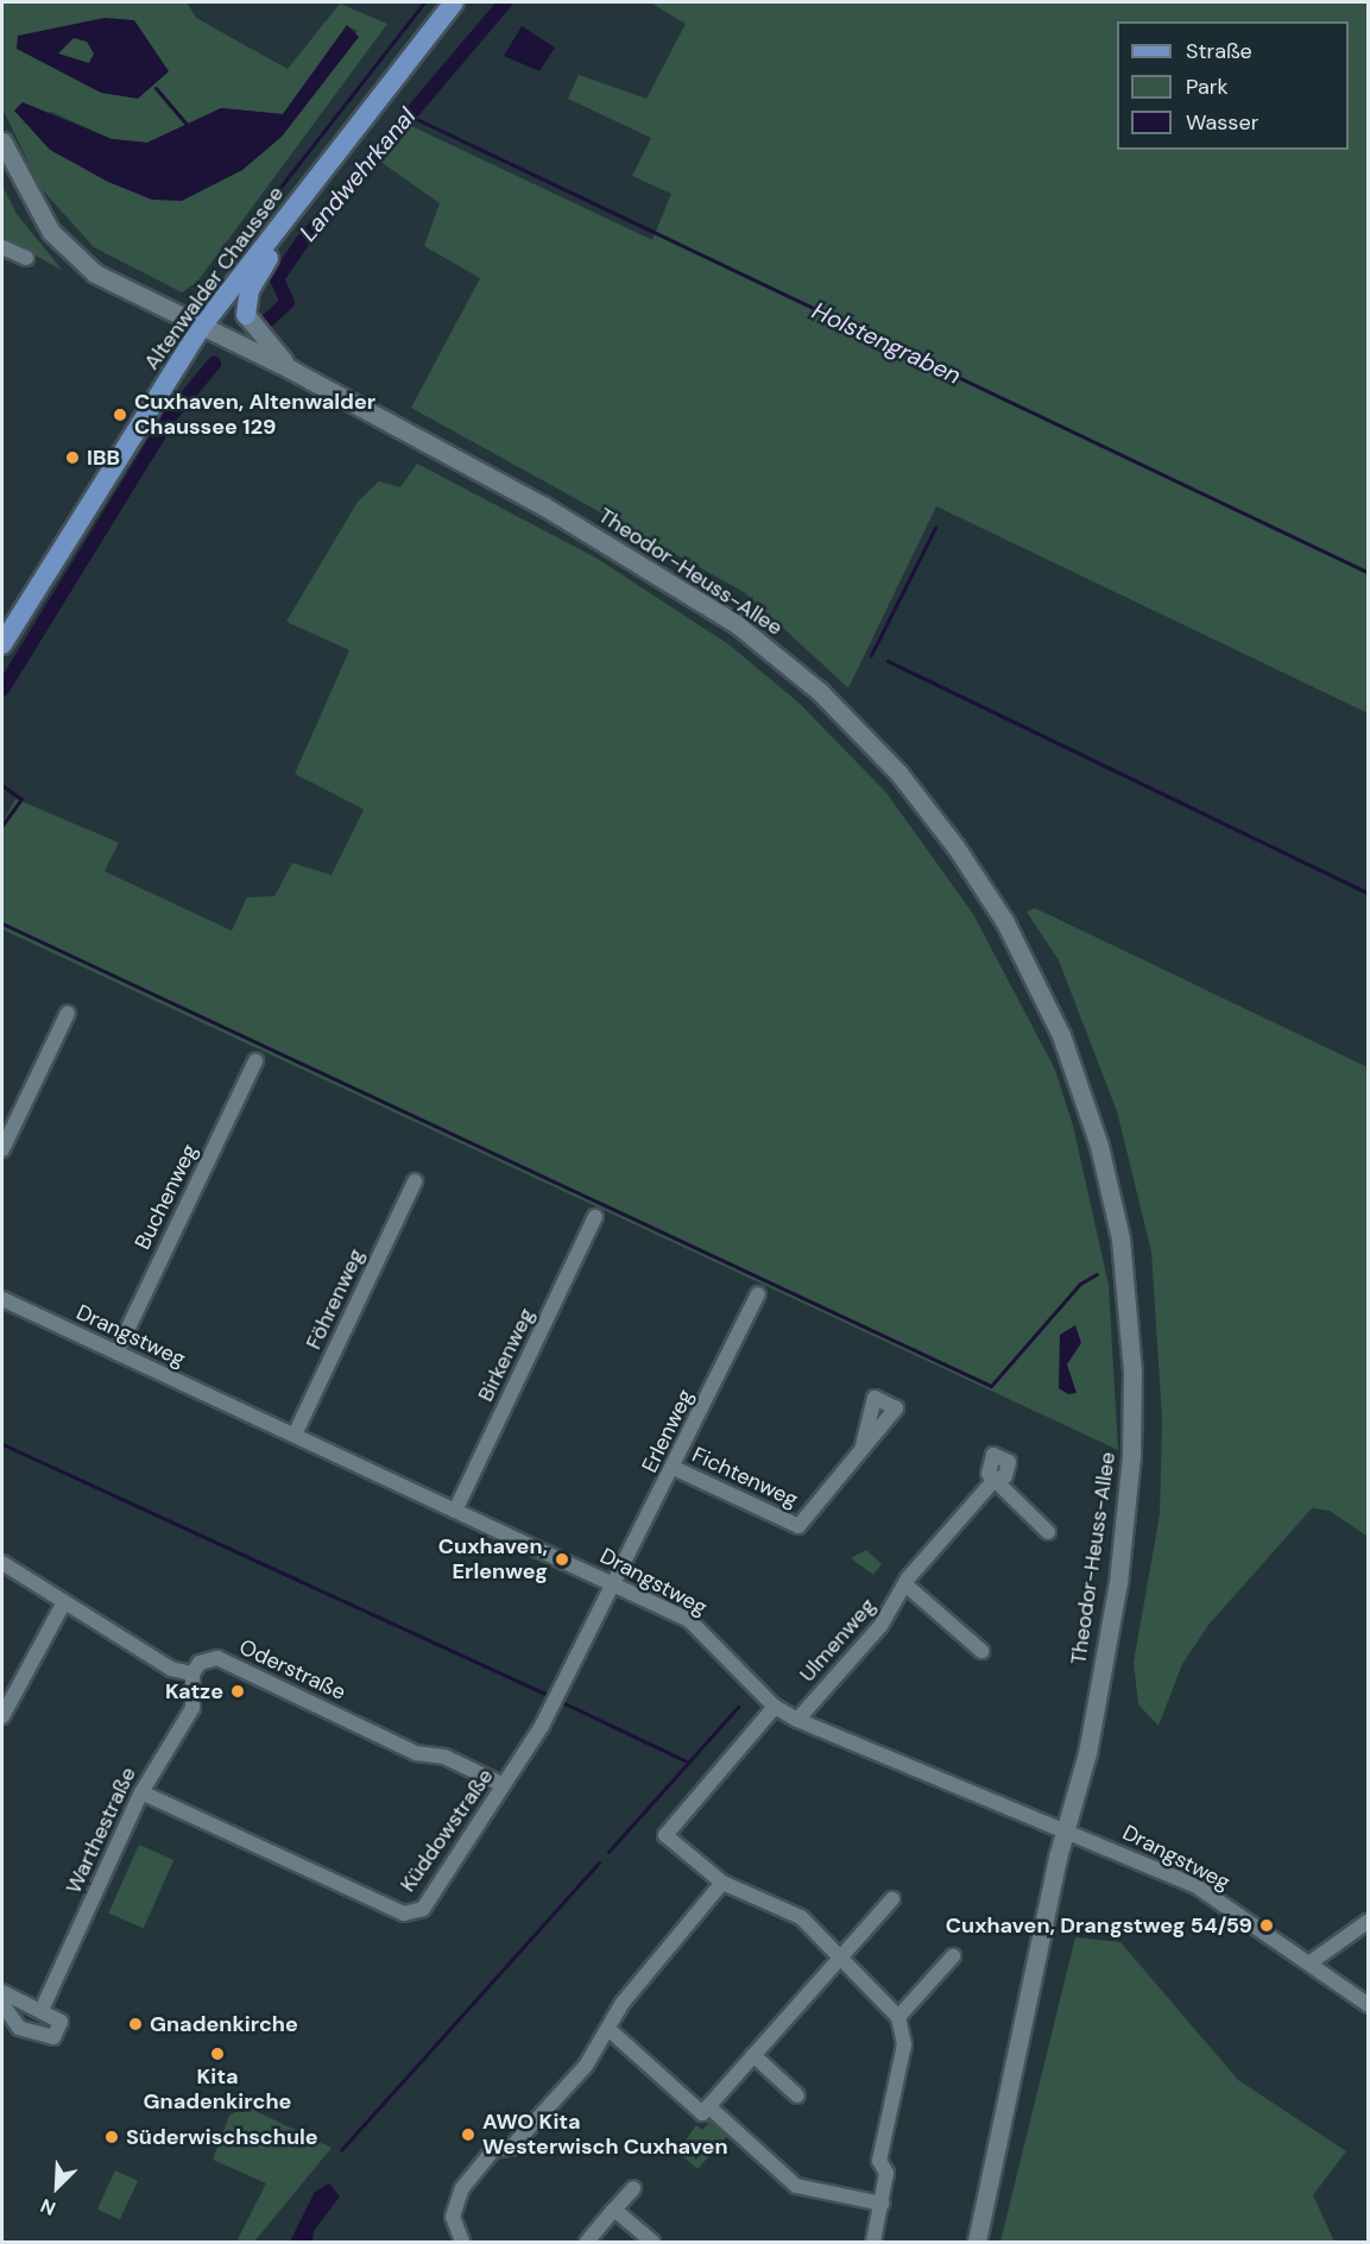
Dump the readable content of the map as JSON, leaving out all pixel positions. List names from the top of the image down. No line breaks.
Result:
{"streets":{"main road":["Altenwalder Chaussee"],"street":["Theodor-Heuss-Allee","Buchenweg","Föhrenweg","Drangstweg","Birkenweg","Erlenweg","Fichtenweg","Ulmenweg","Oderstraße","Warthestraße","Küddowstraße"]},"crossings":[["Altenwalder Chaussee","Theodor-Heuss-Allee"],["Theodor-Heuss-Allee","Drangstweg"],["Buchenweg","Drangstweg"],["Föhrenweg","Drangstweg"],["Drangstweg","Birkenweg"],["Drangstweg","Erlenweg"],["Drangstweg","Ulmenweg"],["Drangstweg","Küddowstraße"],["Erlenweg","Fichtenweg"],["Erlenweg","Küddowstraße"],["Oderstraße","Warthestraße"],["Oderstraße","Küddowstraße"],["Warthestraße","Küddowstraße"]],"water":["Landwehrkanal","Holstengraben"],"places":["Cuxhaven, Altenwalder Chaussee 129","IBB","Cuxhaven, Erlenweg","Katze","Cuxhaven, Drangstweg 54/59","Gnadenkirche","Kita Gnadenkirche","AWO Kita Westerwisch Cuxhaven","Süderwischschule"],"legend":["Straße","Park","Wasser"],"north":"bottom left"}
